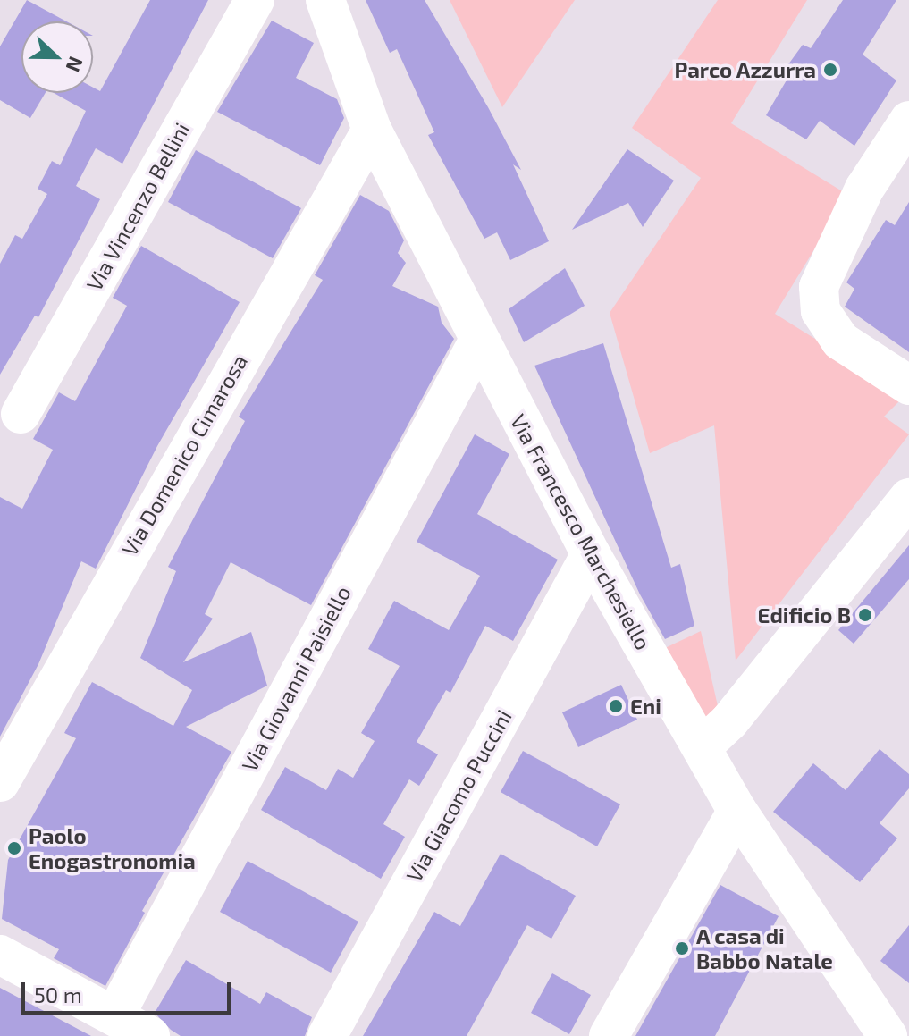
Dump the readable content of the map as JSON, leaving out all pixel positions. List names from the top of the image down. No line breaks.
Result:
{"streets":{"street":["Via Vincenzo Bellini","Via Domenico Cimarosa","Via Francesco Marchesiello","Via Giovanni Paisiello","Via Giacomo Puccini"]},"crossings":[["Via Domenico Cimarosa","Via Francesco Marchesiello"],["Via Francesco Marchesiello","Via Giovanni Paisiello"],["Via Francesco Marchesiello","Via Giacomo Puccini"]],"places":["Parco Azzurra","Edificio B","Eni","Paolo Enogastronomia","A casa di Babbo Natale"],"scale_bar":"50 m","north":"right"}
